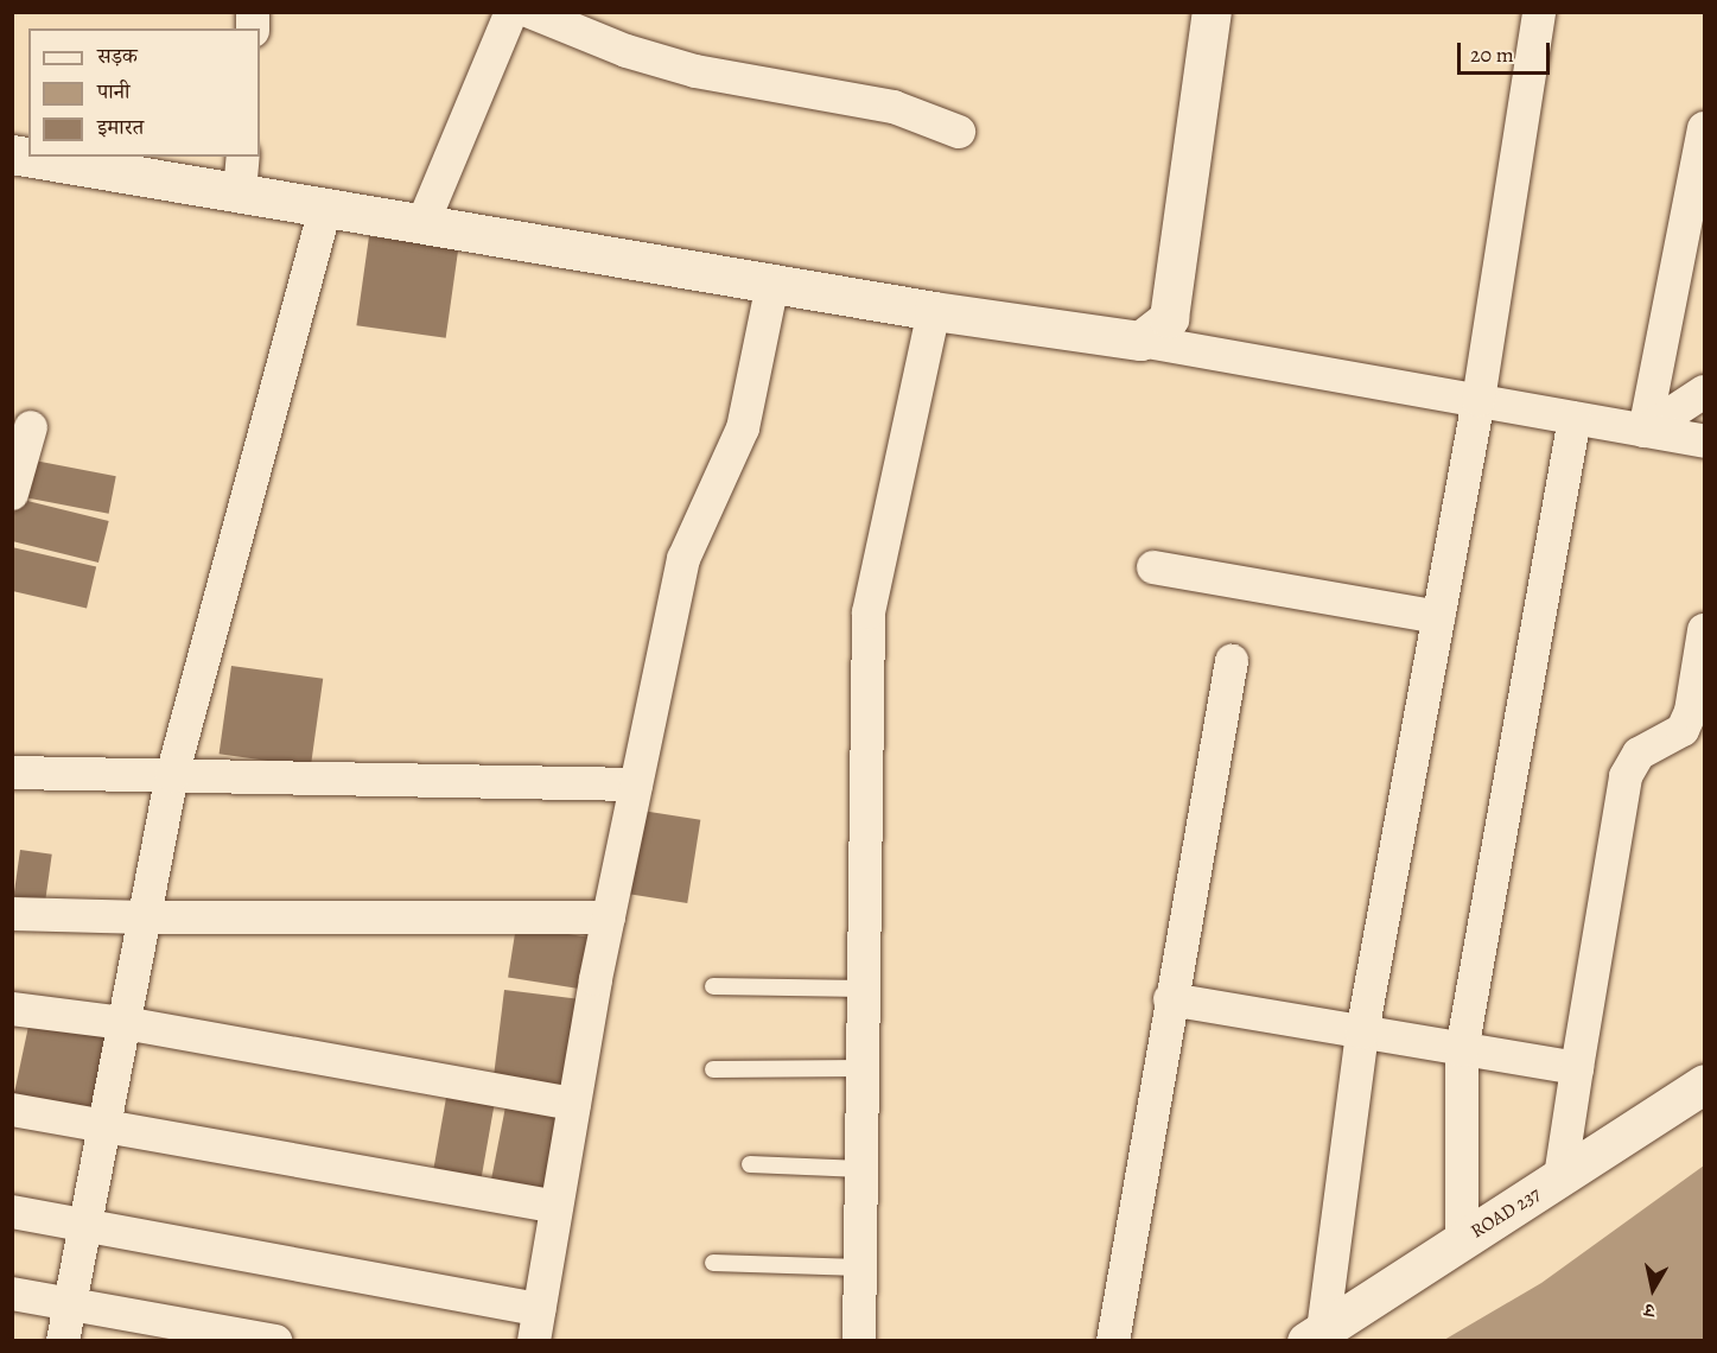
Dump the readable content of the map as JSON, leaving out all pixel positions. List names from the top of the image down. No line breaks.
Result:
{"streets":{"street":["ROAD 237"]},"legend":["सड़क","पानी","इमारत"],"scale_bar":"20 m","north":"bottom"}
